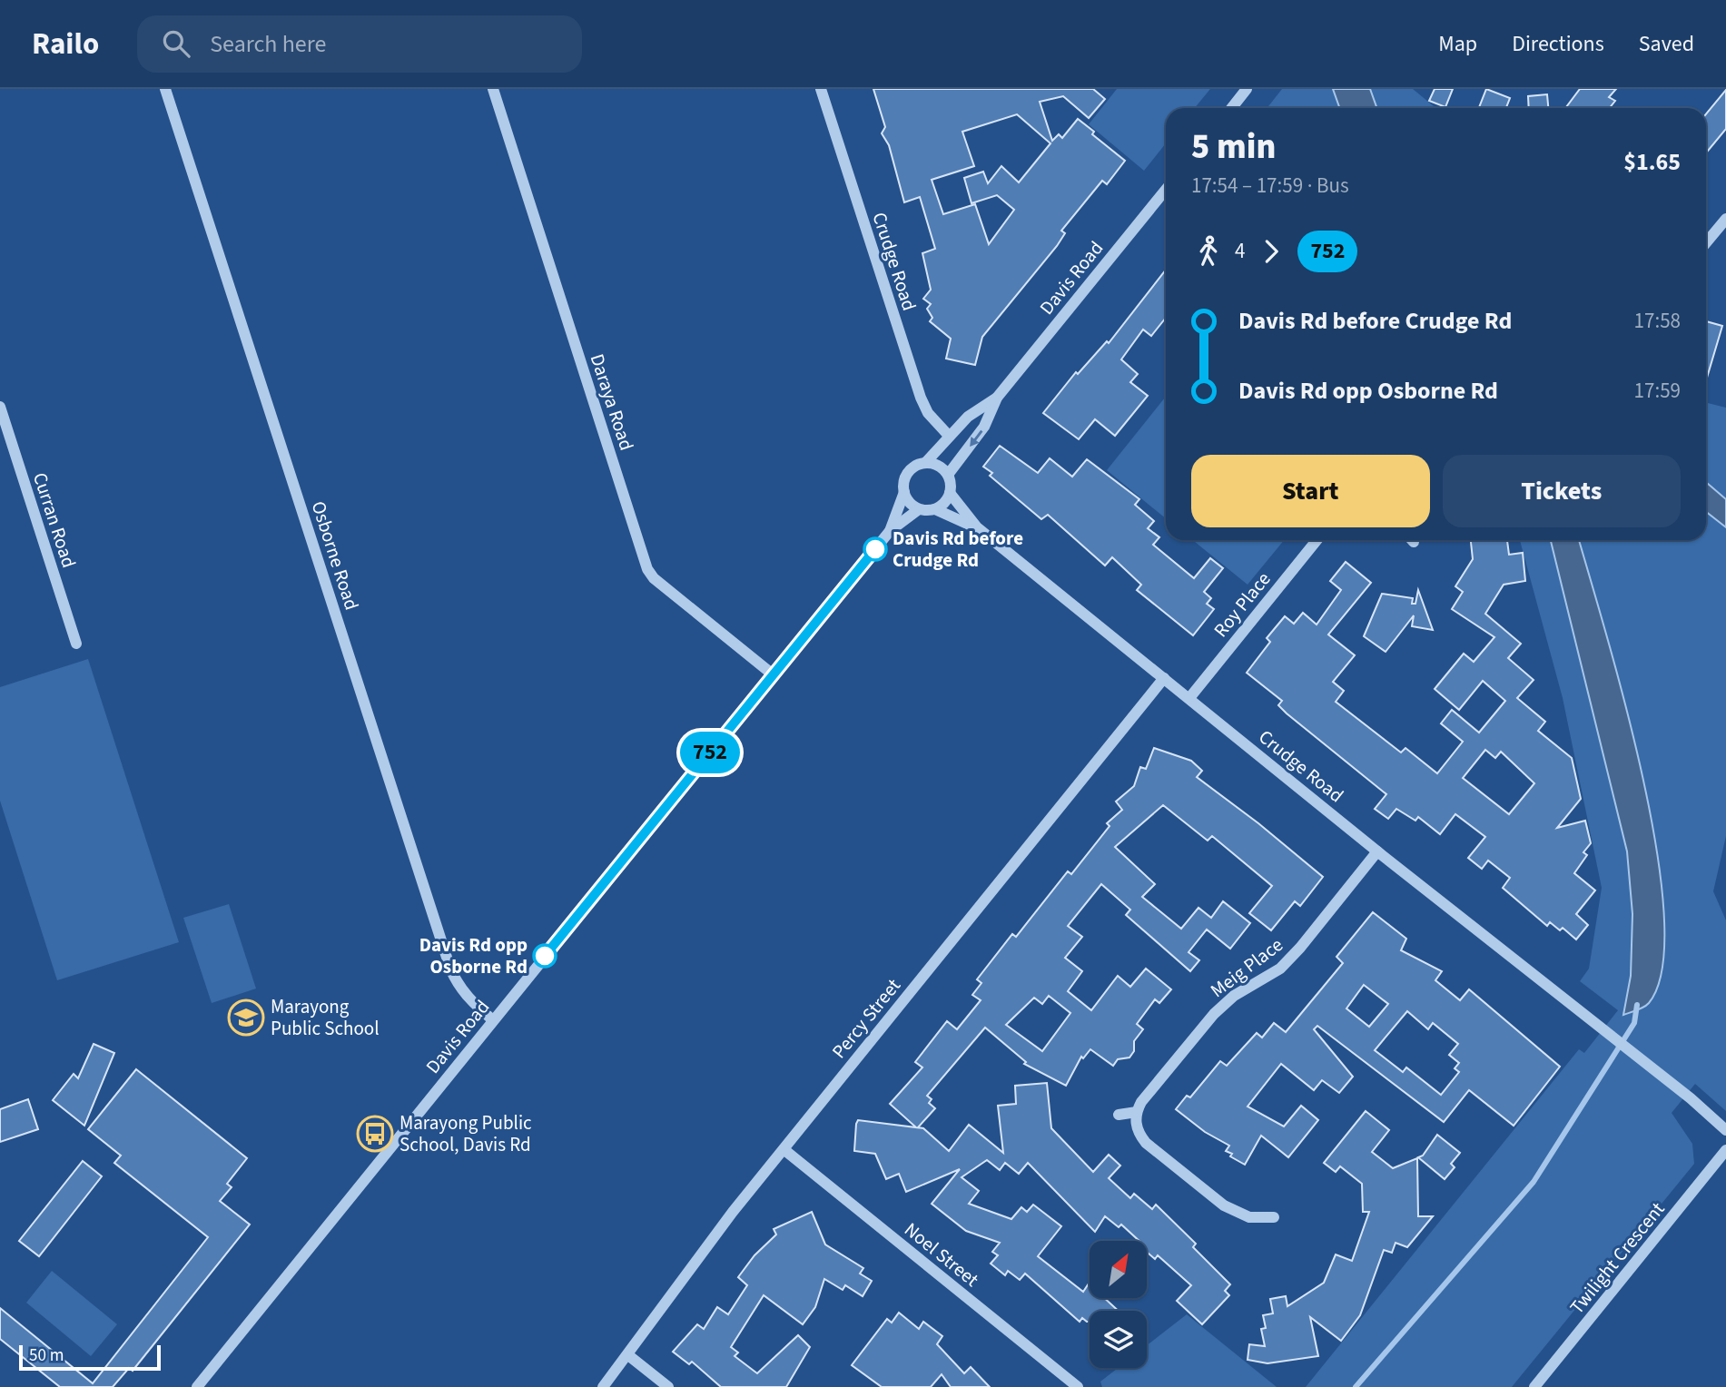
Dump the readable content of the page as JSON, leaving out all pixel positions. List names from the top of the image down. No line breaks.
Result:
{"streets":{"street":["Crudge Road","Davis Road","Daraya Road","Curran Road","Osborne Road","Roy Place","Meig Place","Percy Street","Noel Street","Twilight Crescent"]},"crossings":[["Crudge Road","Davis Road"],["Crudge Road","Roy Place"],["Crudge Road","Meig Place"],["Crudge Road","Percy Street"],["Davis Road","Daraya Road"],["Davis Road","Osborne Road"],["Percy Street","Noel Street"]],"places":{"other":["Davis Rd before Crudge Rd","Davis Rd opp Osborne Rd"],"school or university":["Marayong Public School"],"bus stop":["Marayong Public School, Davis Rd"]},"lines":["bus line 752"],"scale_bar":"50 m","north":"top right","page":{"header":"Railo","search":"Search here","nav":["Map","Directions","Saved"],"on_map":"752","heading":["5 min","17:54 – 17:59 · Bus","$1.65"],"legs":["4","752"],"list":[{"name":"Davis Rd before Crudge Rd","value":"17:58"},{"name":"Davis Rd opp Osborne Rd","value":"17:59"}],"buttons":["Start","Tickets"],"scale":"50 m"}}
